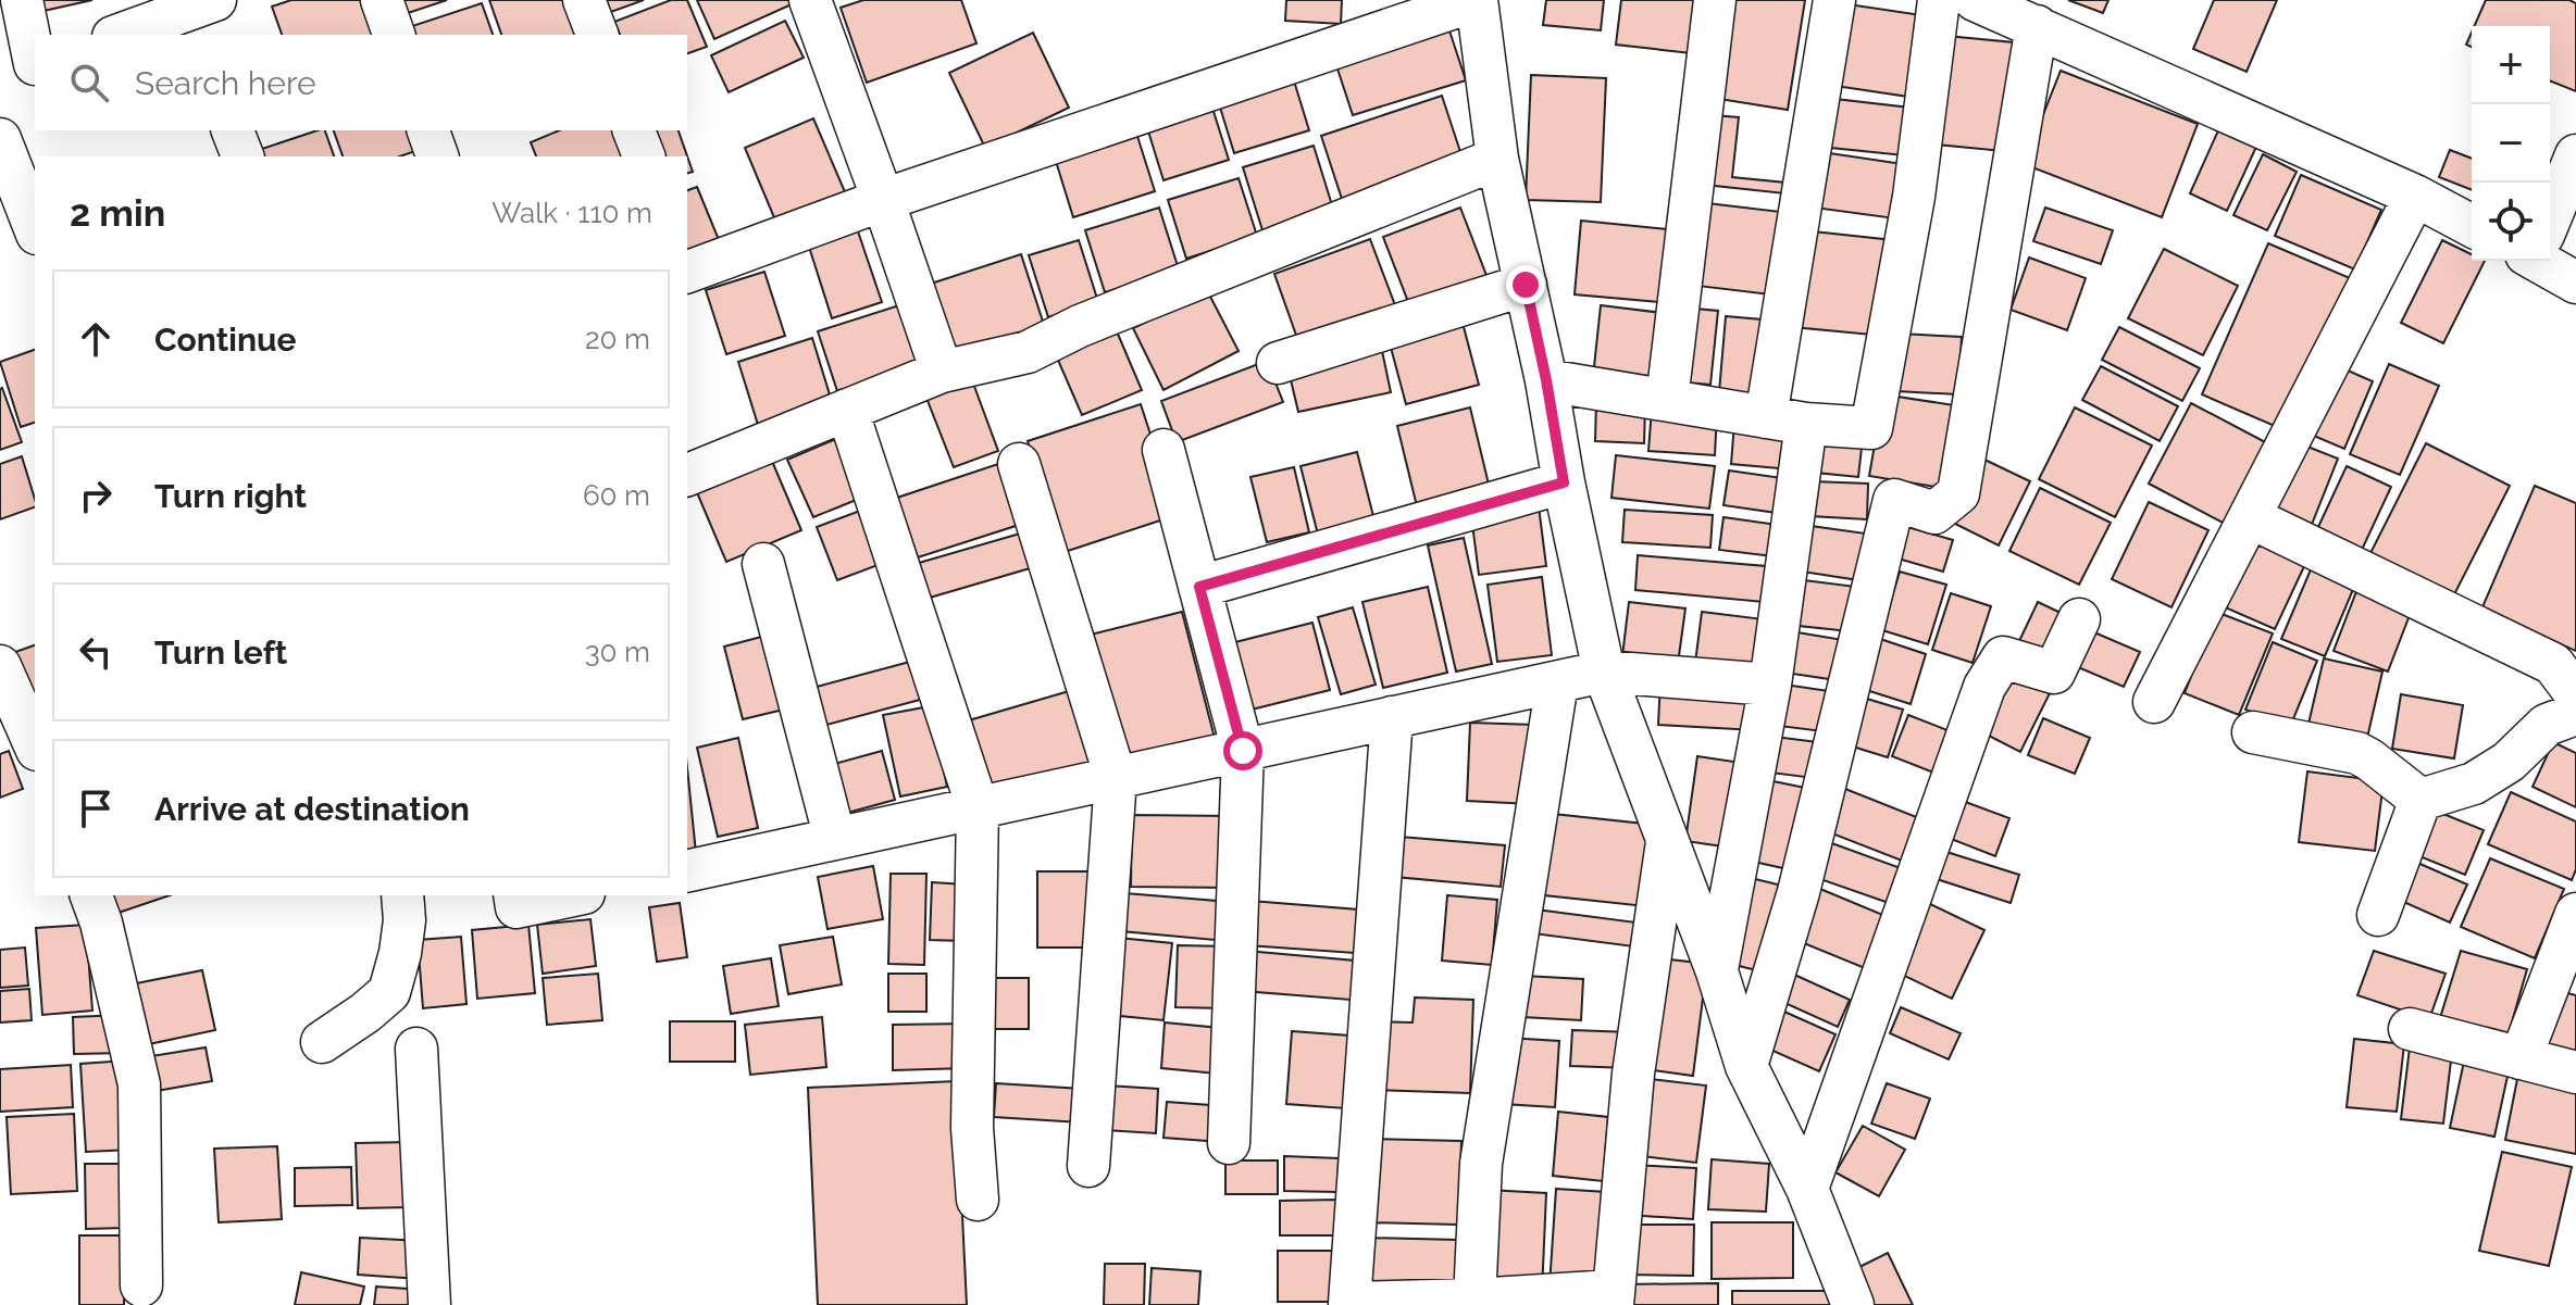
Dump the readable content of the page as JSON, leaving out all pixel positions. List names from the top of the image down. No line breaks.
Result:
{"page":{"map_buttons":["+","−"],"search":"Search here","heading":["2 min","Walk · 110 m"],"list":[["Continue","20 m"],["Turn right","60 m"],["Turn left","30 m"],"Arrive at destination"]}}
